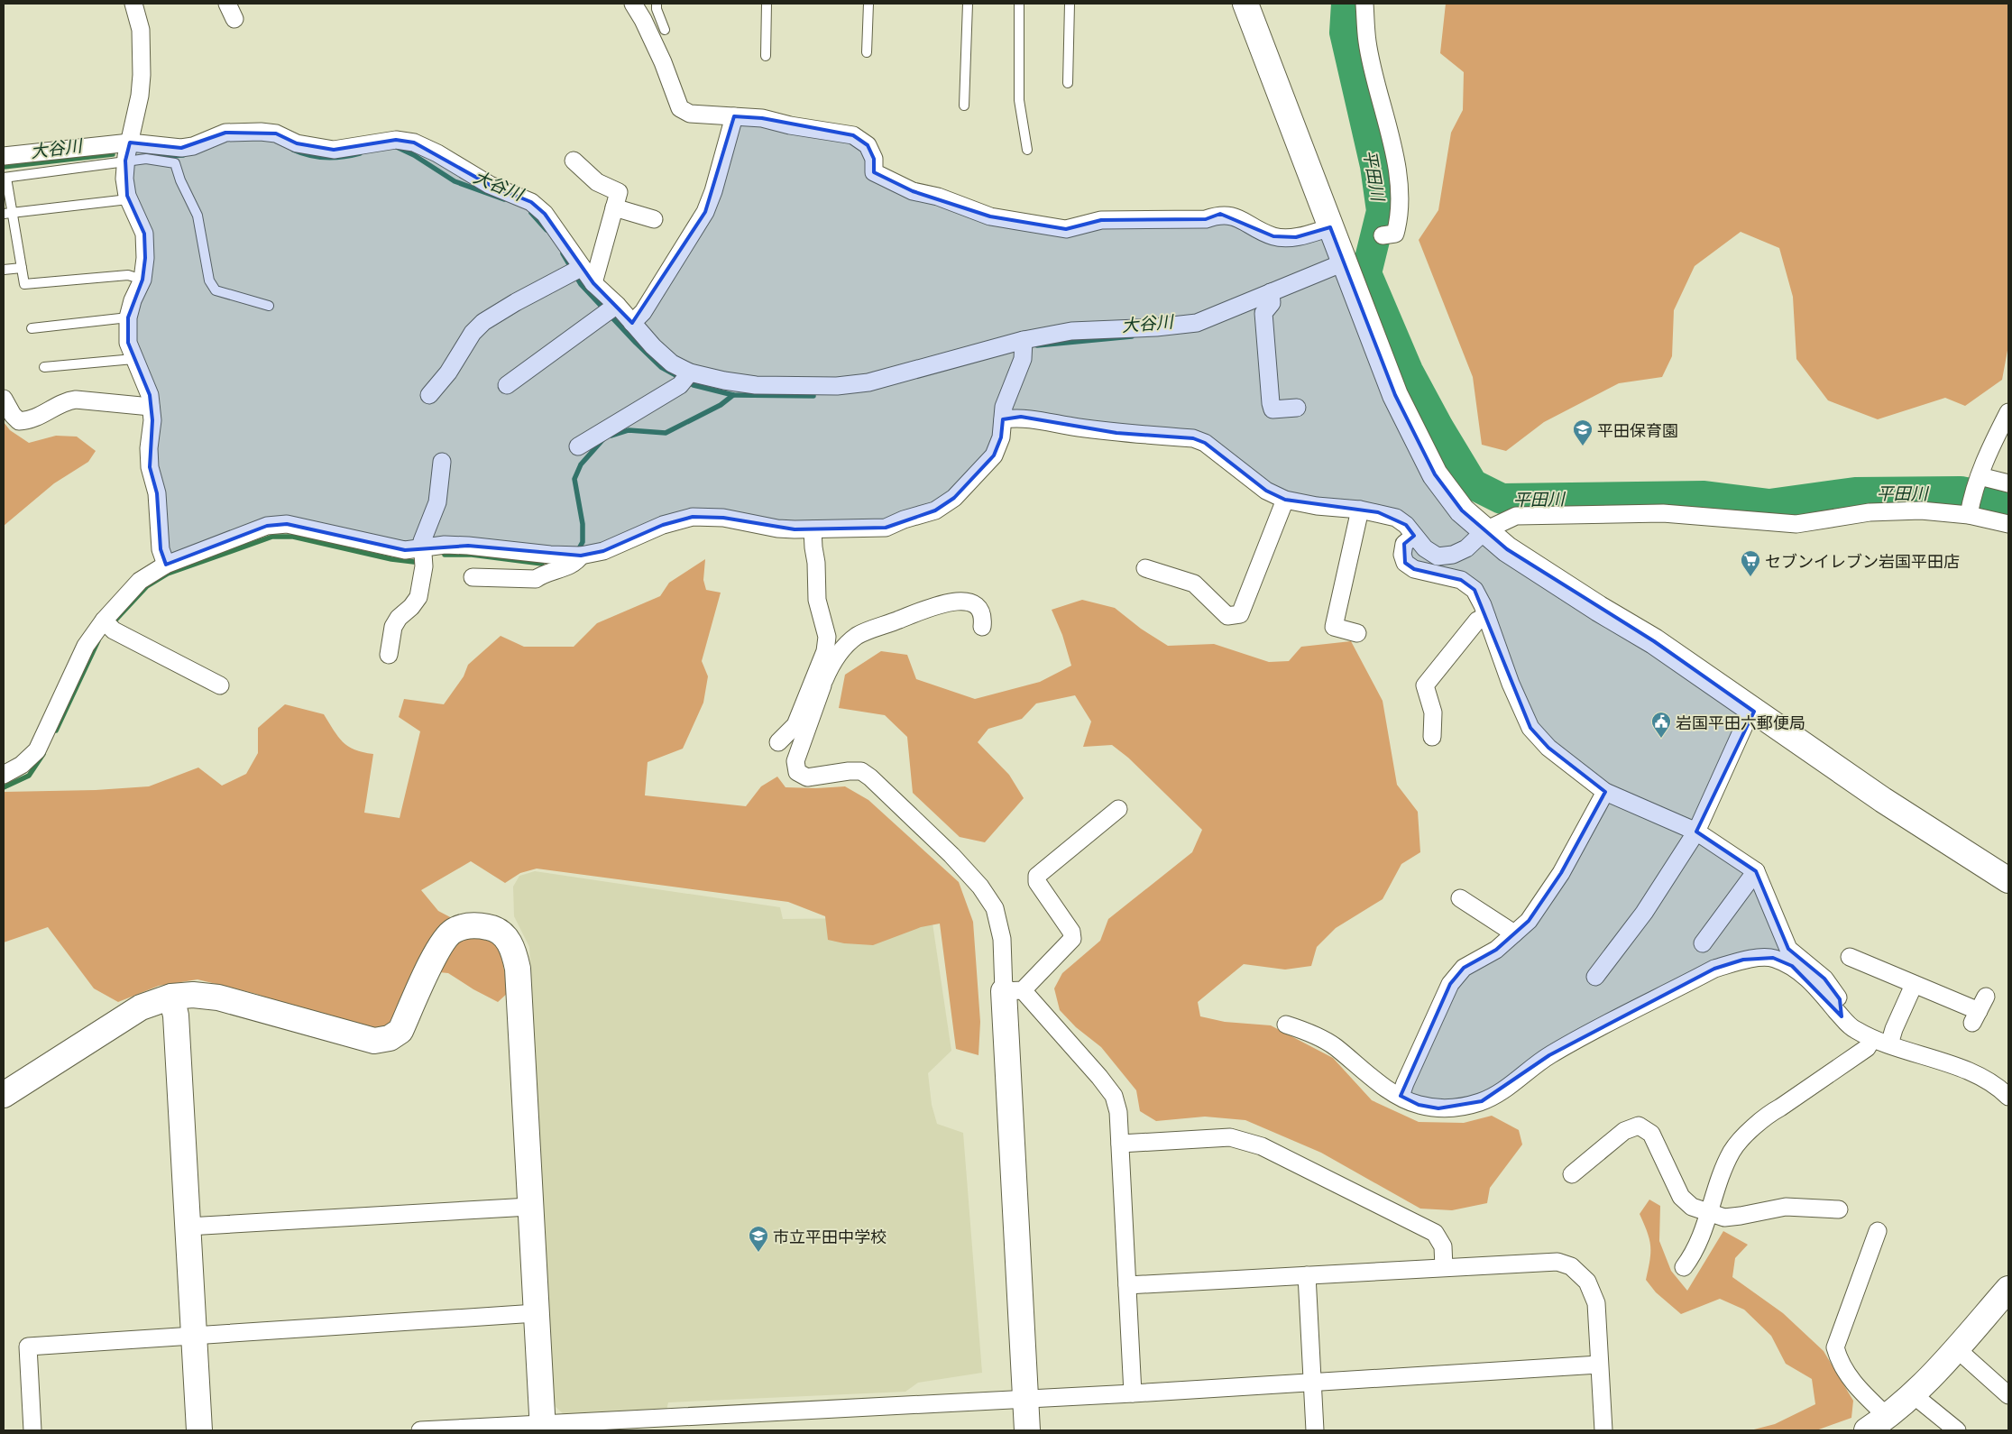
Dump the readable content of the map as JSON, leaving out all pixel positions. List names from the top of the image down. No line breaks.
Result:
{"water":["大谷川","平田川"],"places":{"school or university":["平田保育園","市立平田中学校"],"supermarket":["セブンイレブン岩国平田店"],"public building":["岩国平田六郵便局"]}}
